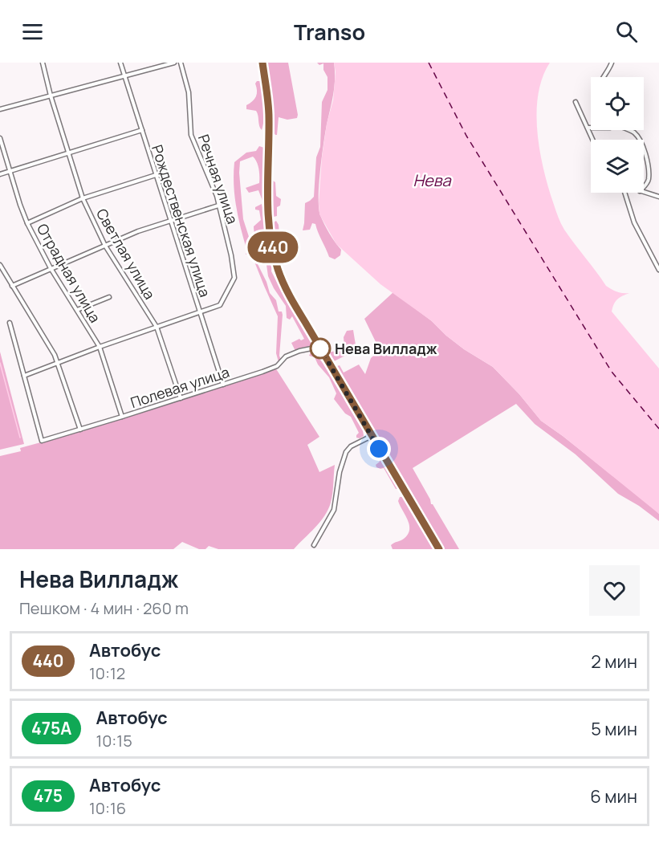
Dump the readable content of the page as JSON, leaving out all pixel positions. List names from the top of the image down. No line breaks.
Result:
{"streets":{"street":["Речная улица","Рождественская улица","Светлая улица","Отрадная улица","Полевая улица"]},"crossings":[["Речная улица","Рождественская улица"],["Речная улица","Светлая улица"],["Речная улица","Отрадная улица"],["Речная улица","Полевая улица"],["Рождественская улица","Полевая улица"],["Светлая улица","Полевая улица"],["Отрадная улица","Полевая улица"]],"water":["Нева"],"places":["Нева Вилладж"],"lines":["bus line 440"],"page":{"header":"Transo","on_map":"440","heading":["Нева Вилладж","Пешком · 4 мин · 260 m"],"list":[{"mark":"440","name":"Автобус","note":"10:12","value":"2 мин"},{"mark":"475А","name":"Автобус","note":"10:15","value":"5 мин"},{"mark":"475","name":"Автобус","note":"10:16","value":"6 мин"}]}}
